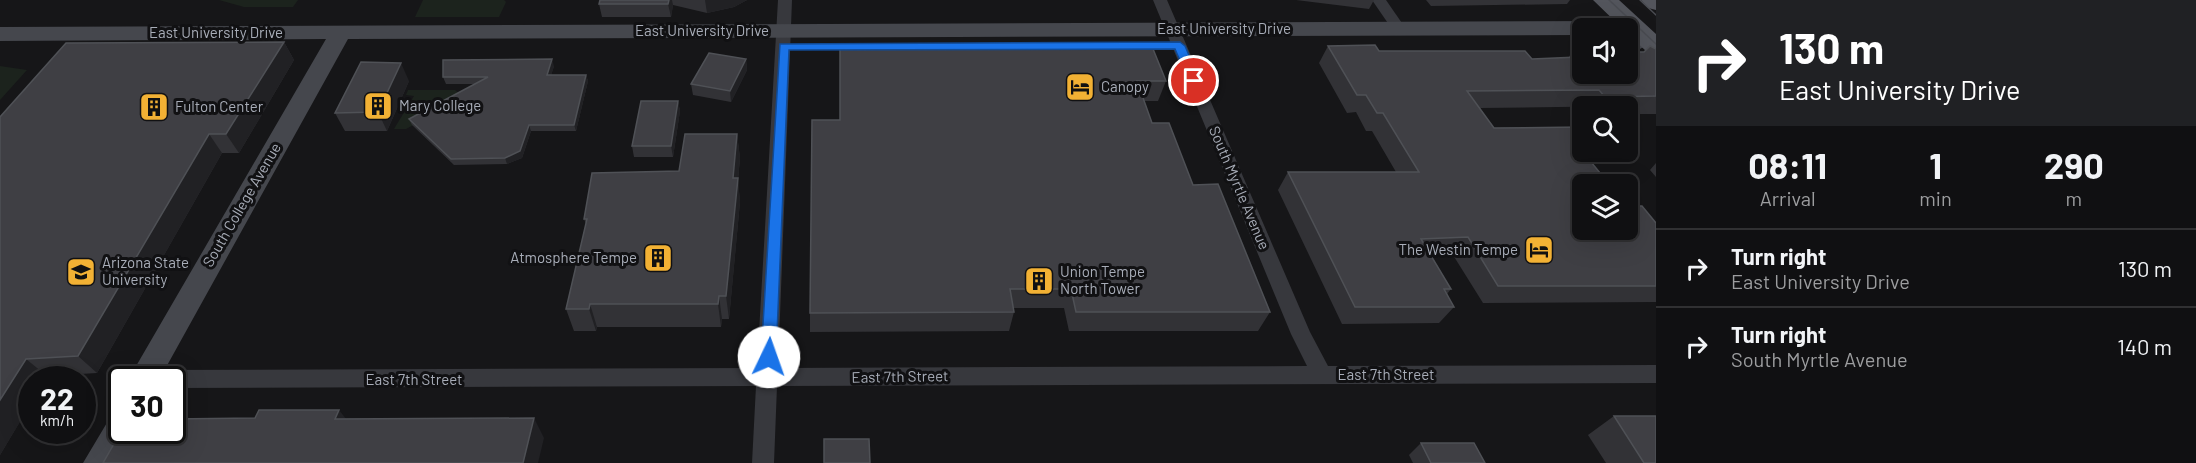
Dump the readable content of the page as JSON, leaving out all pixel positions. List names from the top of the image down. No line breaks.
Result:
{"streets":{"main road":["East University Drive","South College Avenue"],"street":["South Myrtle Avenue","East 7th Street"]},"crossings":[["East University Drive","South Myrtle Avenue"],["East University Drive","South College Avenue"],["South Myrtle Avenue","East 7th Street"]],"places":{"hotel":["Canopy","The Westin Tempe"],"building":["Mary College","Fulton Center","Atmosphere Tempe","Union Tempe North Tower"],"school or university":["Arizona State University"]},"page":{"turn":["130 m","East University Drive"],"eta":["08:11","Arrival","1","min","290","m"],"list":[{"name":"Turn right","note":"East University Drive","value":"130 m"},{"name":"Turn right","note":"South Myrtle Avenue","value":"140 m"}],"speed":"22 km/h","limit":"30"}}
